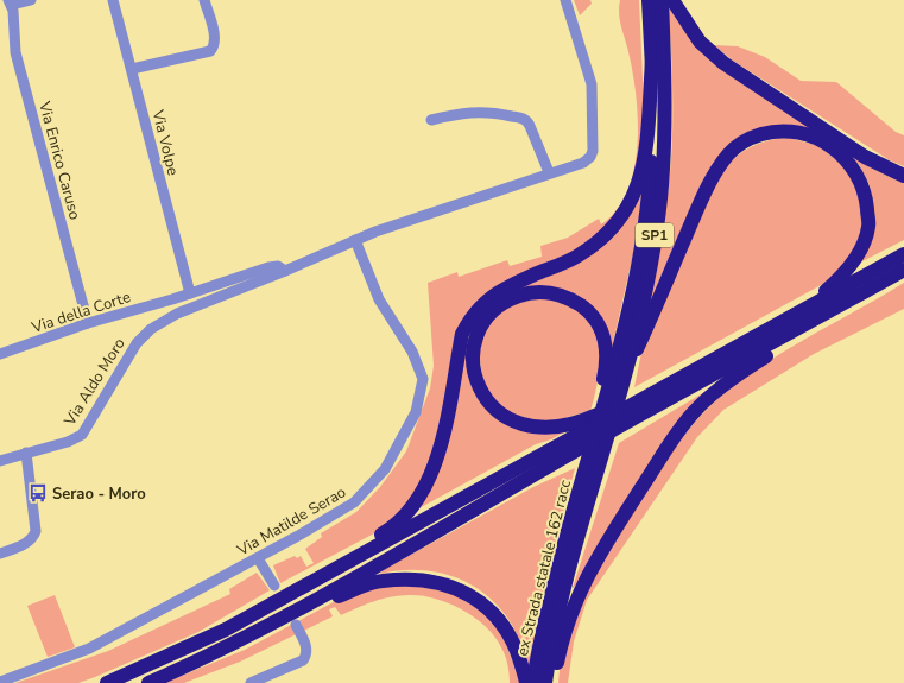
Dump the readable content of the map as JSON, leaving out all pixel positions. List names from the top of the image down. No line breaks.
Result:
{"streets":{"highway":["SP1","ex Strada statale 162 racc"],"street":["Via Volpe","Via Enrico Caruso","Via della Corte","Via Aldo Moro","Via Matilde Serao"]},"crossings":[["Via Volpe","Via della Corte"],["Via Enrico Caruso","Via della Corte"],["SP1","ex Strada statale 162 racc"],["Via della Corte","Via Aldo Moro"],["Via Aldo Moro","Via Matilde Serao"]],"places":{"bus stop":["Serao - Moro"]}}
